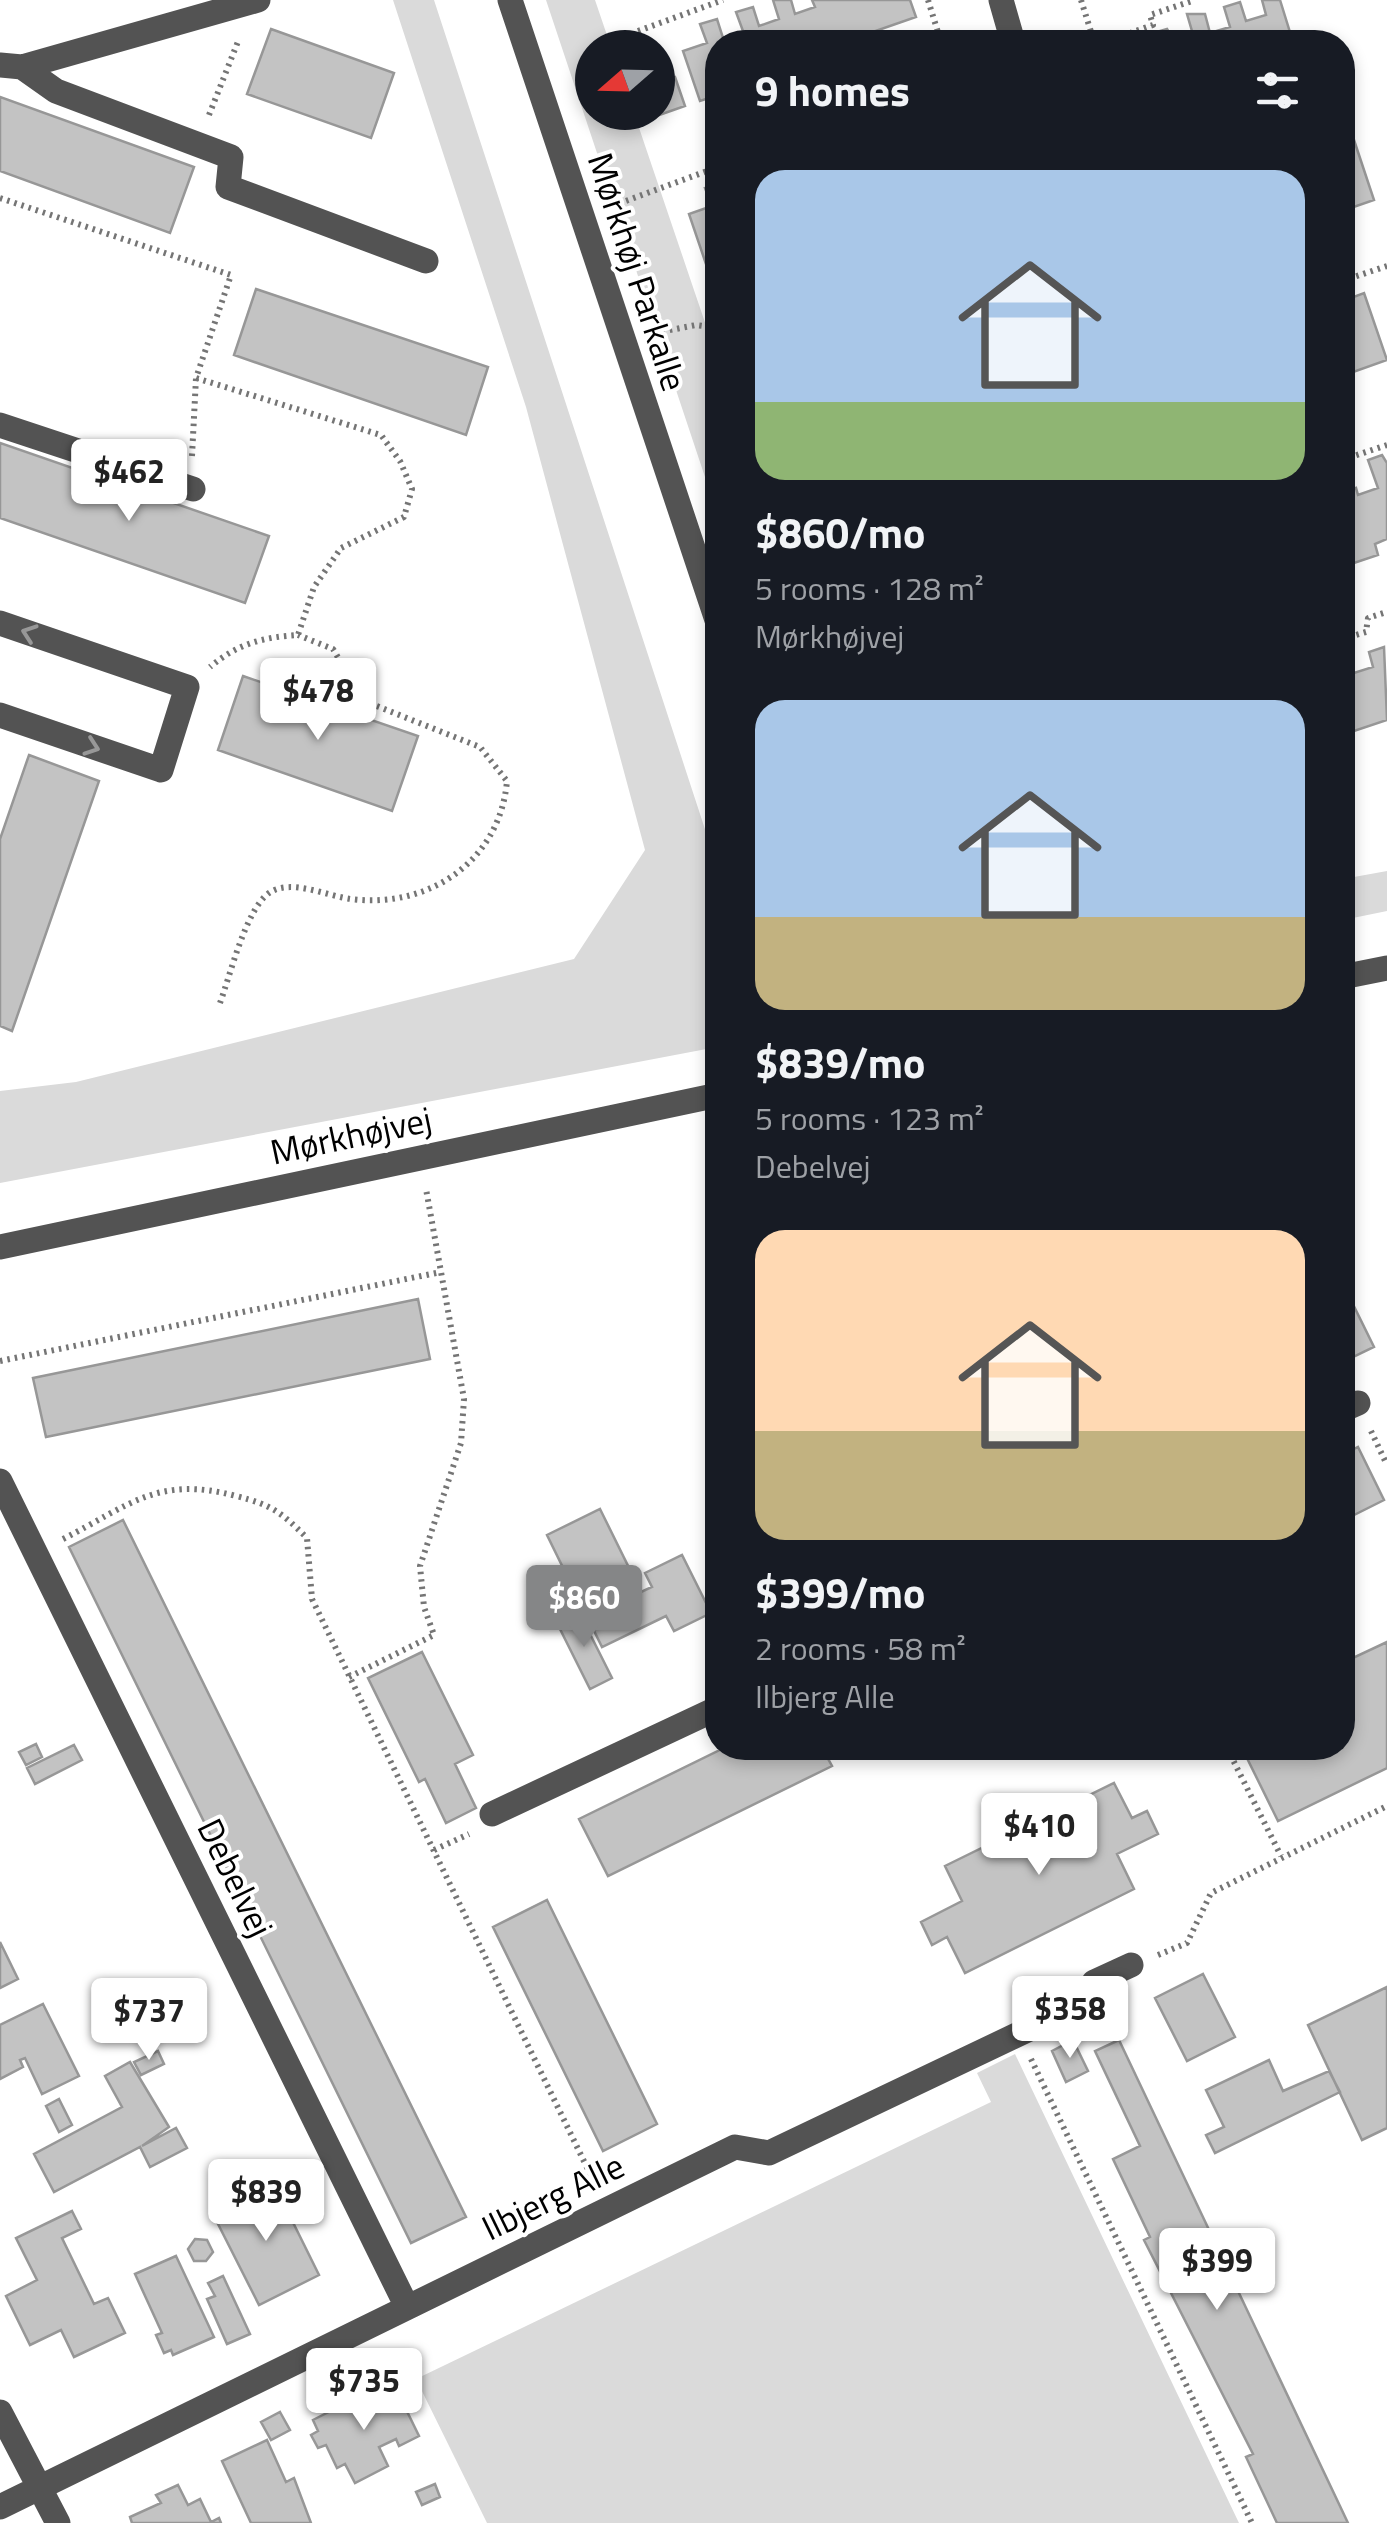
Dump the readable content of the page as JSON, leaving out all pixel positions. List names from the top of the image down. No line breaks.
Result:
{"streets":{"street":["Mørkhøj Parkalle","Mørkhøjvej","Debelvej","Ilbjerg Alle"]},"crossings":[["Debelvej","Ilbjerg Alle"]],"north":"left","page":{"heading":"9 homes","list":[{"name":"$860/mo","note":"5 rooms · 128 m² · Mørkhøjvej"},{"name":"$839/mo","note":"5 rooms · 123 m² · Debelvej"},{"name":"$399/mo","note":"2 rooms · 58 m² · Ilbjerg Alle"}],"price":["$462","$478","$860","$410","$358","$737","$839","$399","$735"]}}
